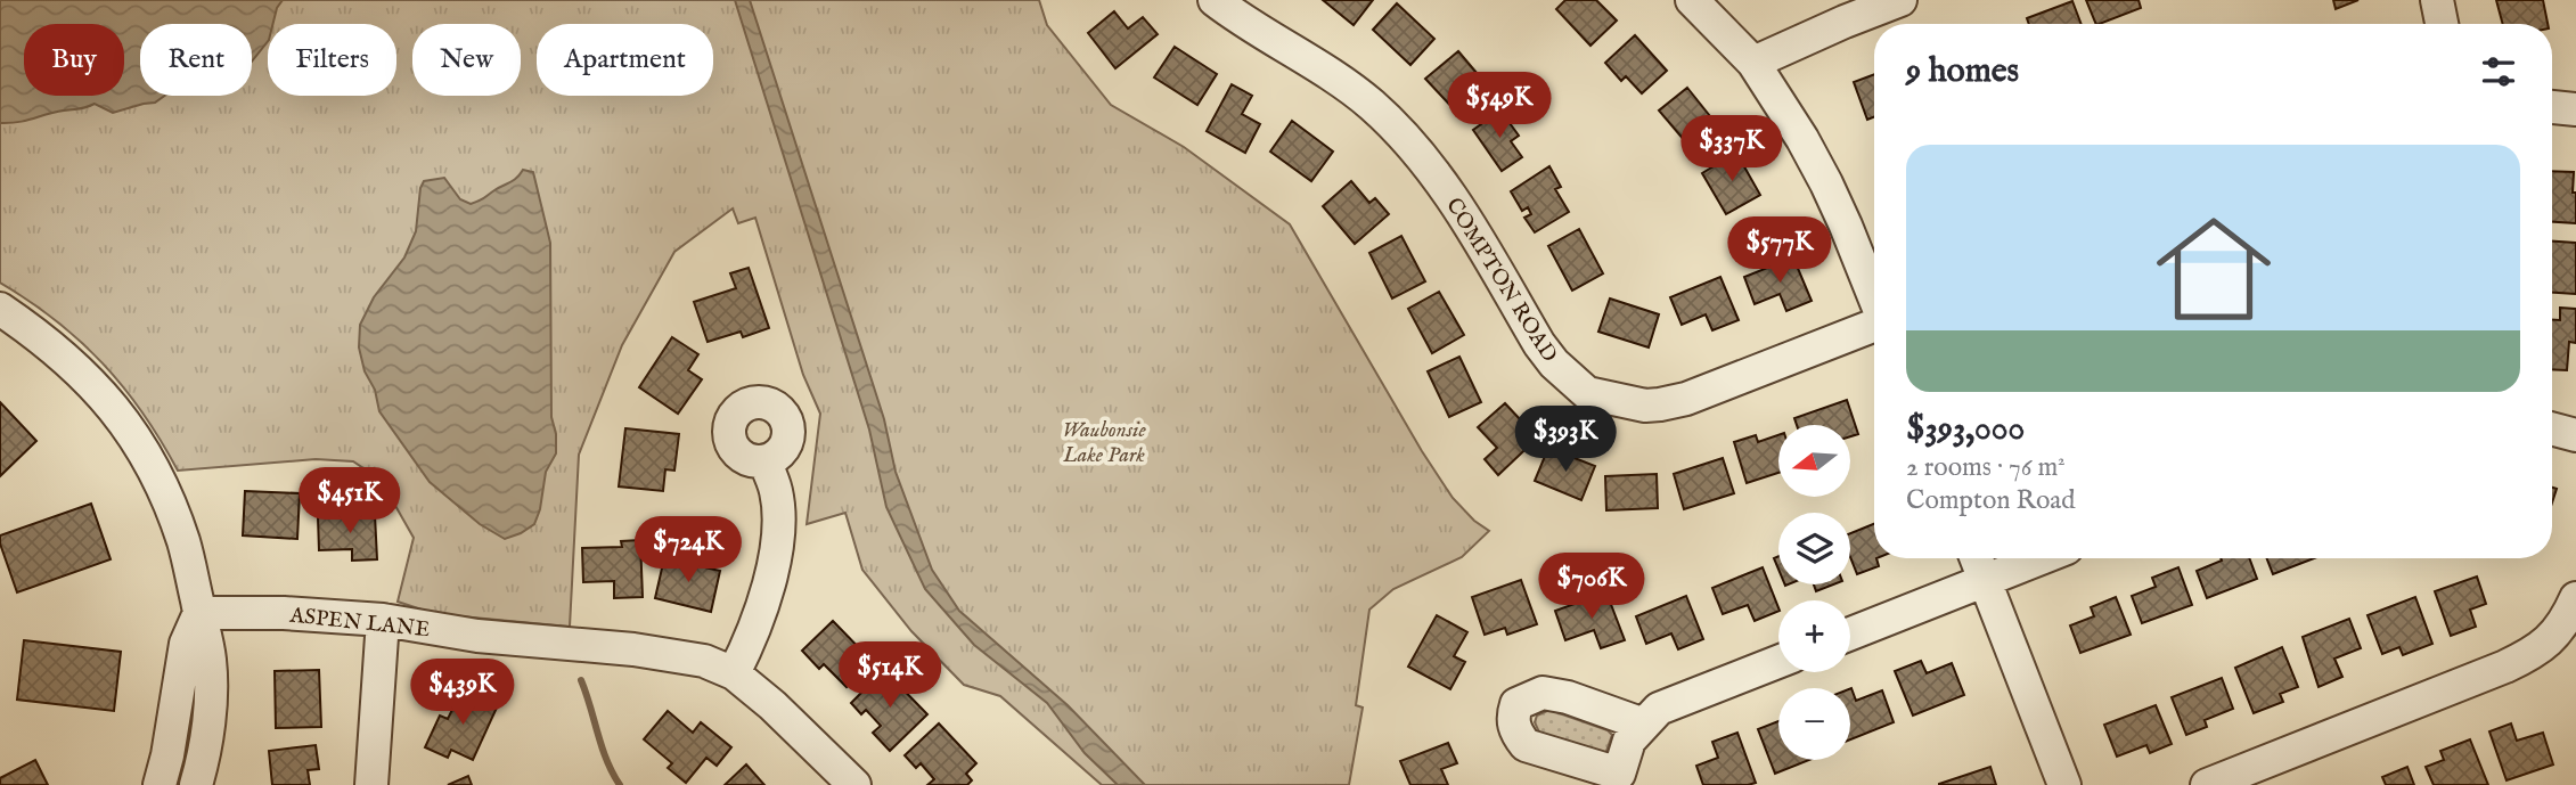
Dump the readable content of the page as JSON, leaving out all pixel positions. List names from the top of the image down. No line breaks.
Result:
{"streets":{"street":["COMPTON ROAD","ASPEN LANE"]},"parks":["Waubonsie Lake Park"],"north":"left","page":{"chip":["Buy","Rent","Filters","New","Apartment"],"heading":"9 homes","price":["$549K","$337K","$577K","$393K","$451K","$724K","$706K","$514K","$439K"],"list":[{"name":"$393,000","note":"2 rooms · 76 m² · Compton Road"}],"map_buttons":["+","−"]}}
